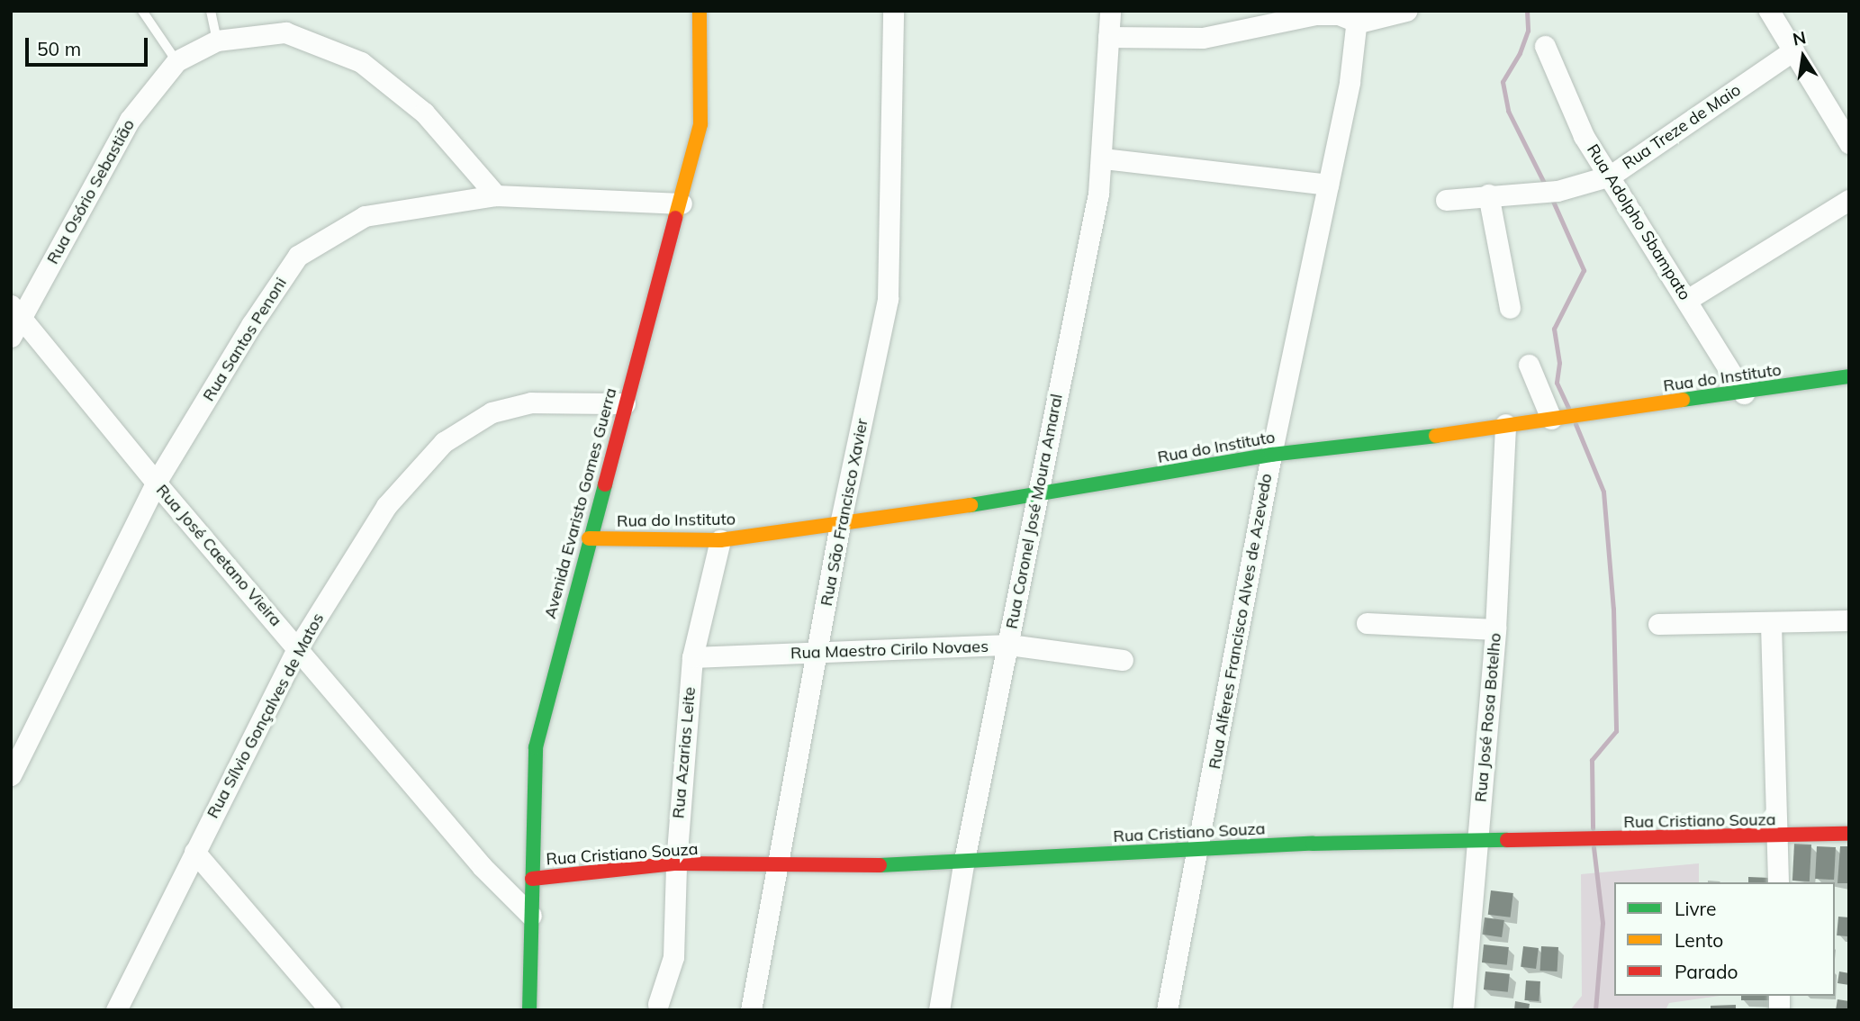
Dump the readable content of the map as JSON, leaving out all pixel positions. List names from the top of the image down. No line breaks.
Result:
{"streets":{"main road":["Rua do Instituto","Avenida Evaristo Gomes Guerra","Rua Cristiano Souza"],"street":["Rua Treze de Maio","Rua Osório Sebastião","Rua Adolpho Sbampato","Rua Santos Penoni","Rua Coronel José Moura Amaral","Rua São Francisco Xavier","Rua José Caetano Vieira","Rua Alferes Francisco Alves de Azevedo","Rua Maestro Cirilo Novaes","Rua Sílvio Gonçalves de Matos","Rua José Rosa Botelho","Rua Azarias Leite"]},"crossings":[["Rua Treze de Maio","Rua Adolpho Sbampato"],["Rua Osório Sebastião","Rua Santos Penoni"],["Rua Osório Sebastião","Rua José Caetano Vieira"],["Rua Adolpho Sbampato","Rua do Instituto"],["Rua Santos Penoni","Avenida Evaristo Gomes Guerra"],["Rua Santos Penoni","Rua José Caetano Vieira"],["Rua do Instituto","Avenida Evaristo Gomes Guerra"],["Rua do Instituto","Rua Coronel José Moura Amaral"],["Rua do Instituto","Rua São Francisco Xavier"],["Rua do Instituto","Rua Alferes Francisco Alves de Azevedo"],["Rua do Instituto","Rua José Rosa Botelho"],["Rua do Instituto","Rua Azarias Leite"],["Avenida Evaristo Gomes Guerra","Rua José Caetano Vieira"],["Avenida Evaristo Gomes Guerra","Rua Sílvio Gonçalves de Matos"],["Avenida Evaristo Gomes Guerra","Rua Cristiano Souza"],["Rua Coronel José Moura Amaral","Rua Maestro Cirilo Novaes"],["Rua Coronel José Moura Amaral","Rua Cristiano Souza"],["Rua São Francisco Xavier","Rua Maestro Cirilo Novaes"],["Rua São Francisco Xavier","Rua Cristiano Souza"],["Rua José Caetano Vieira","Rua Sílvio Gonçalves de Matos"],["Rua Alferes Francisco Alves de Azevedo","Rua Cristiano Souza"],["Rua Maestro Cirilo Novaes","Rua Azarias Leite"],["Rua José Rosa Botelho","Rua Cristiano Souza"],["Rua Azarias Leite","Rua Cristiano Souza"]],"legend":["Livre","Lento","Parado"],"scale_bar":"50 m","north":"top"}
